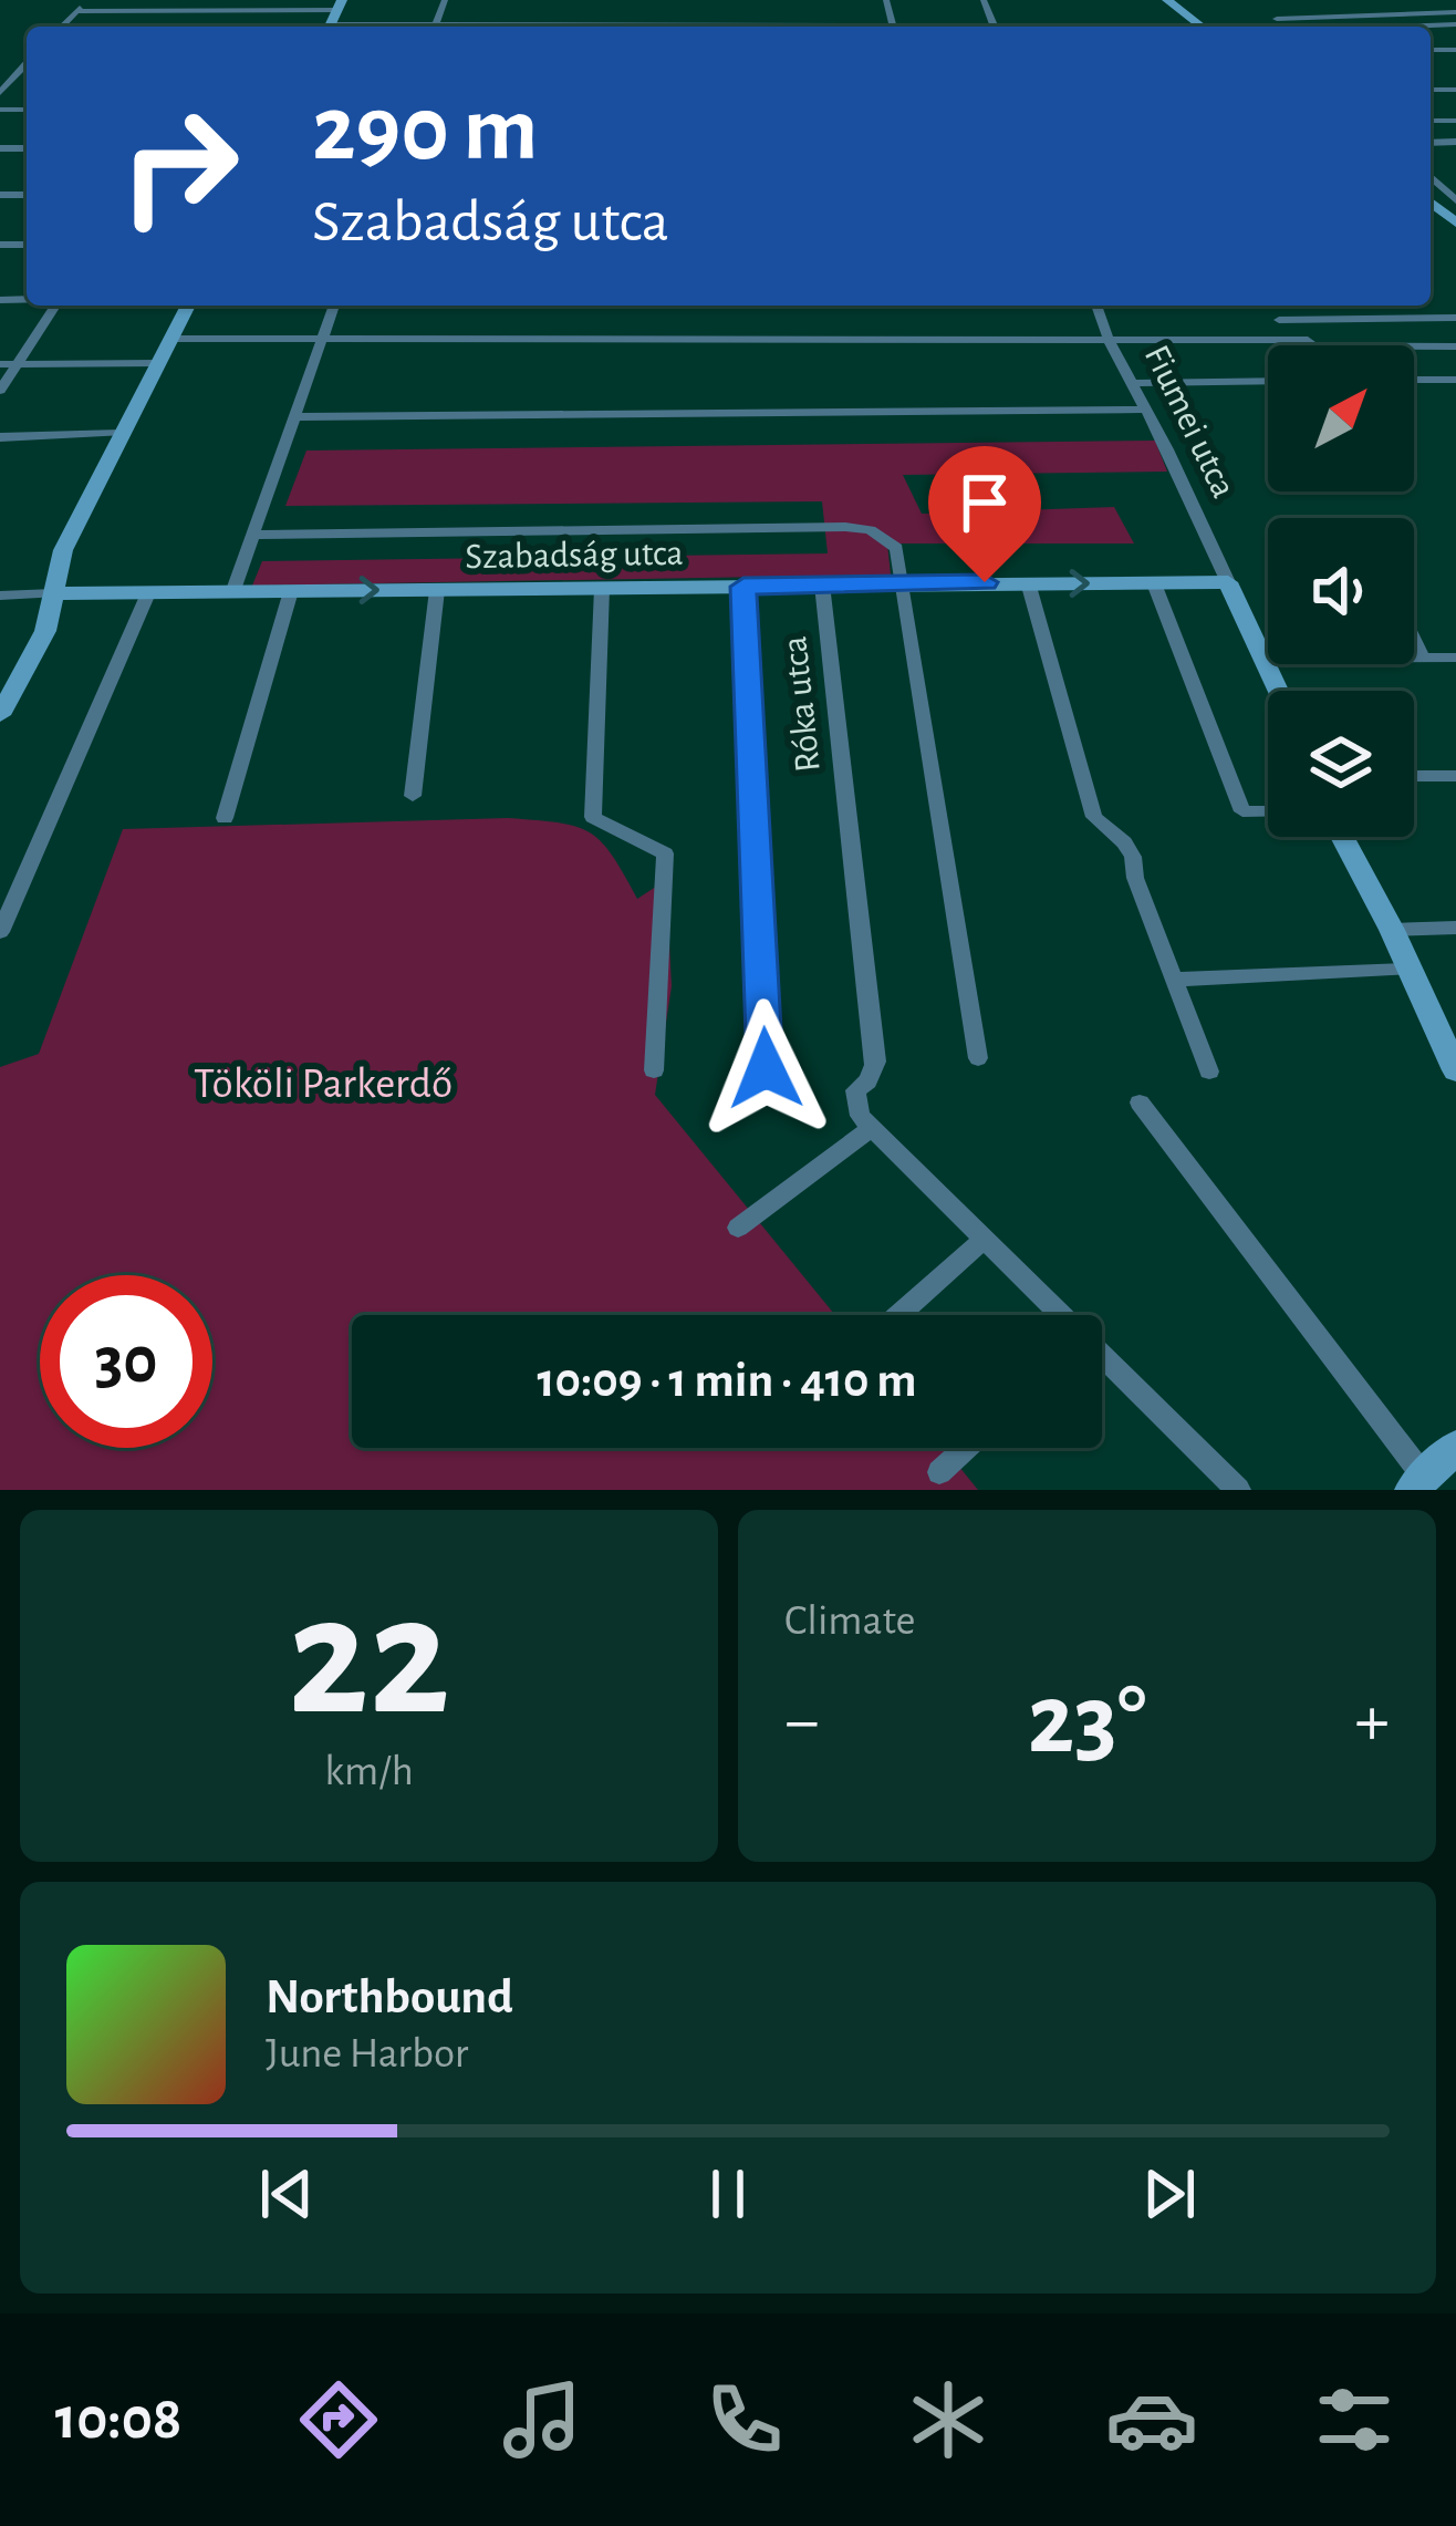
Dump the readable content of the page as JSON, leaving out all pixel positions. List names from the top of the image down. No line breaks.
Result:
{"streets":{"street":["Fiumei utca","Szabadság utca","Róka utca"]},"crossings":[["Fiumei utca","Szabadság utca"],["Szabadság utca","Róka utca"]],"parks":["Tököli Parkerdő"],"north":"top right","page":{"turn":["290 m","Szabadság utca"],"limit":"30","trip":"10:09 · 1 min · 410 m","tile":[["22","km/h"],"Climate"],"heat":["−","23°","+"],"song":["Northbound","June Harbor"],"tabs":"10:08"}}
